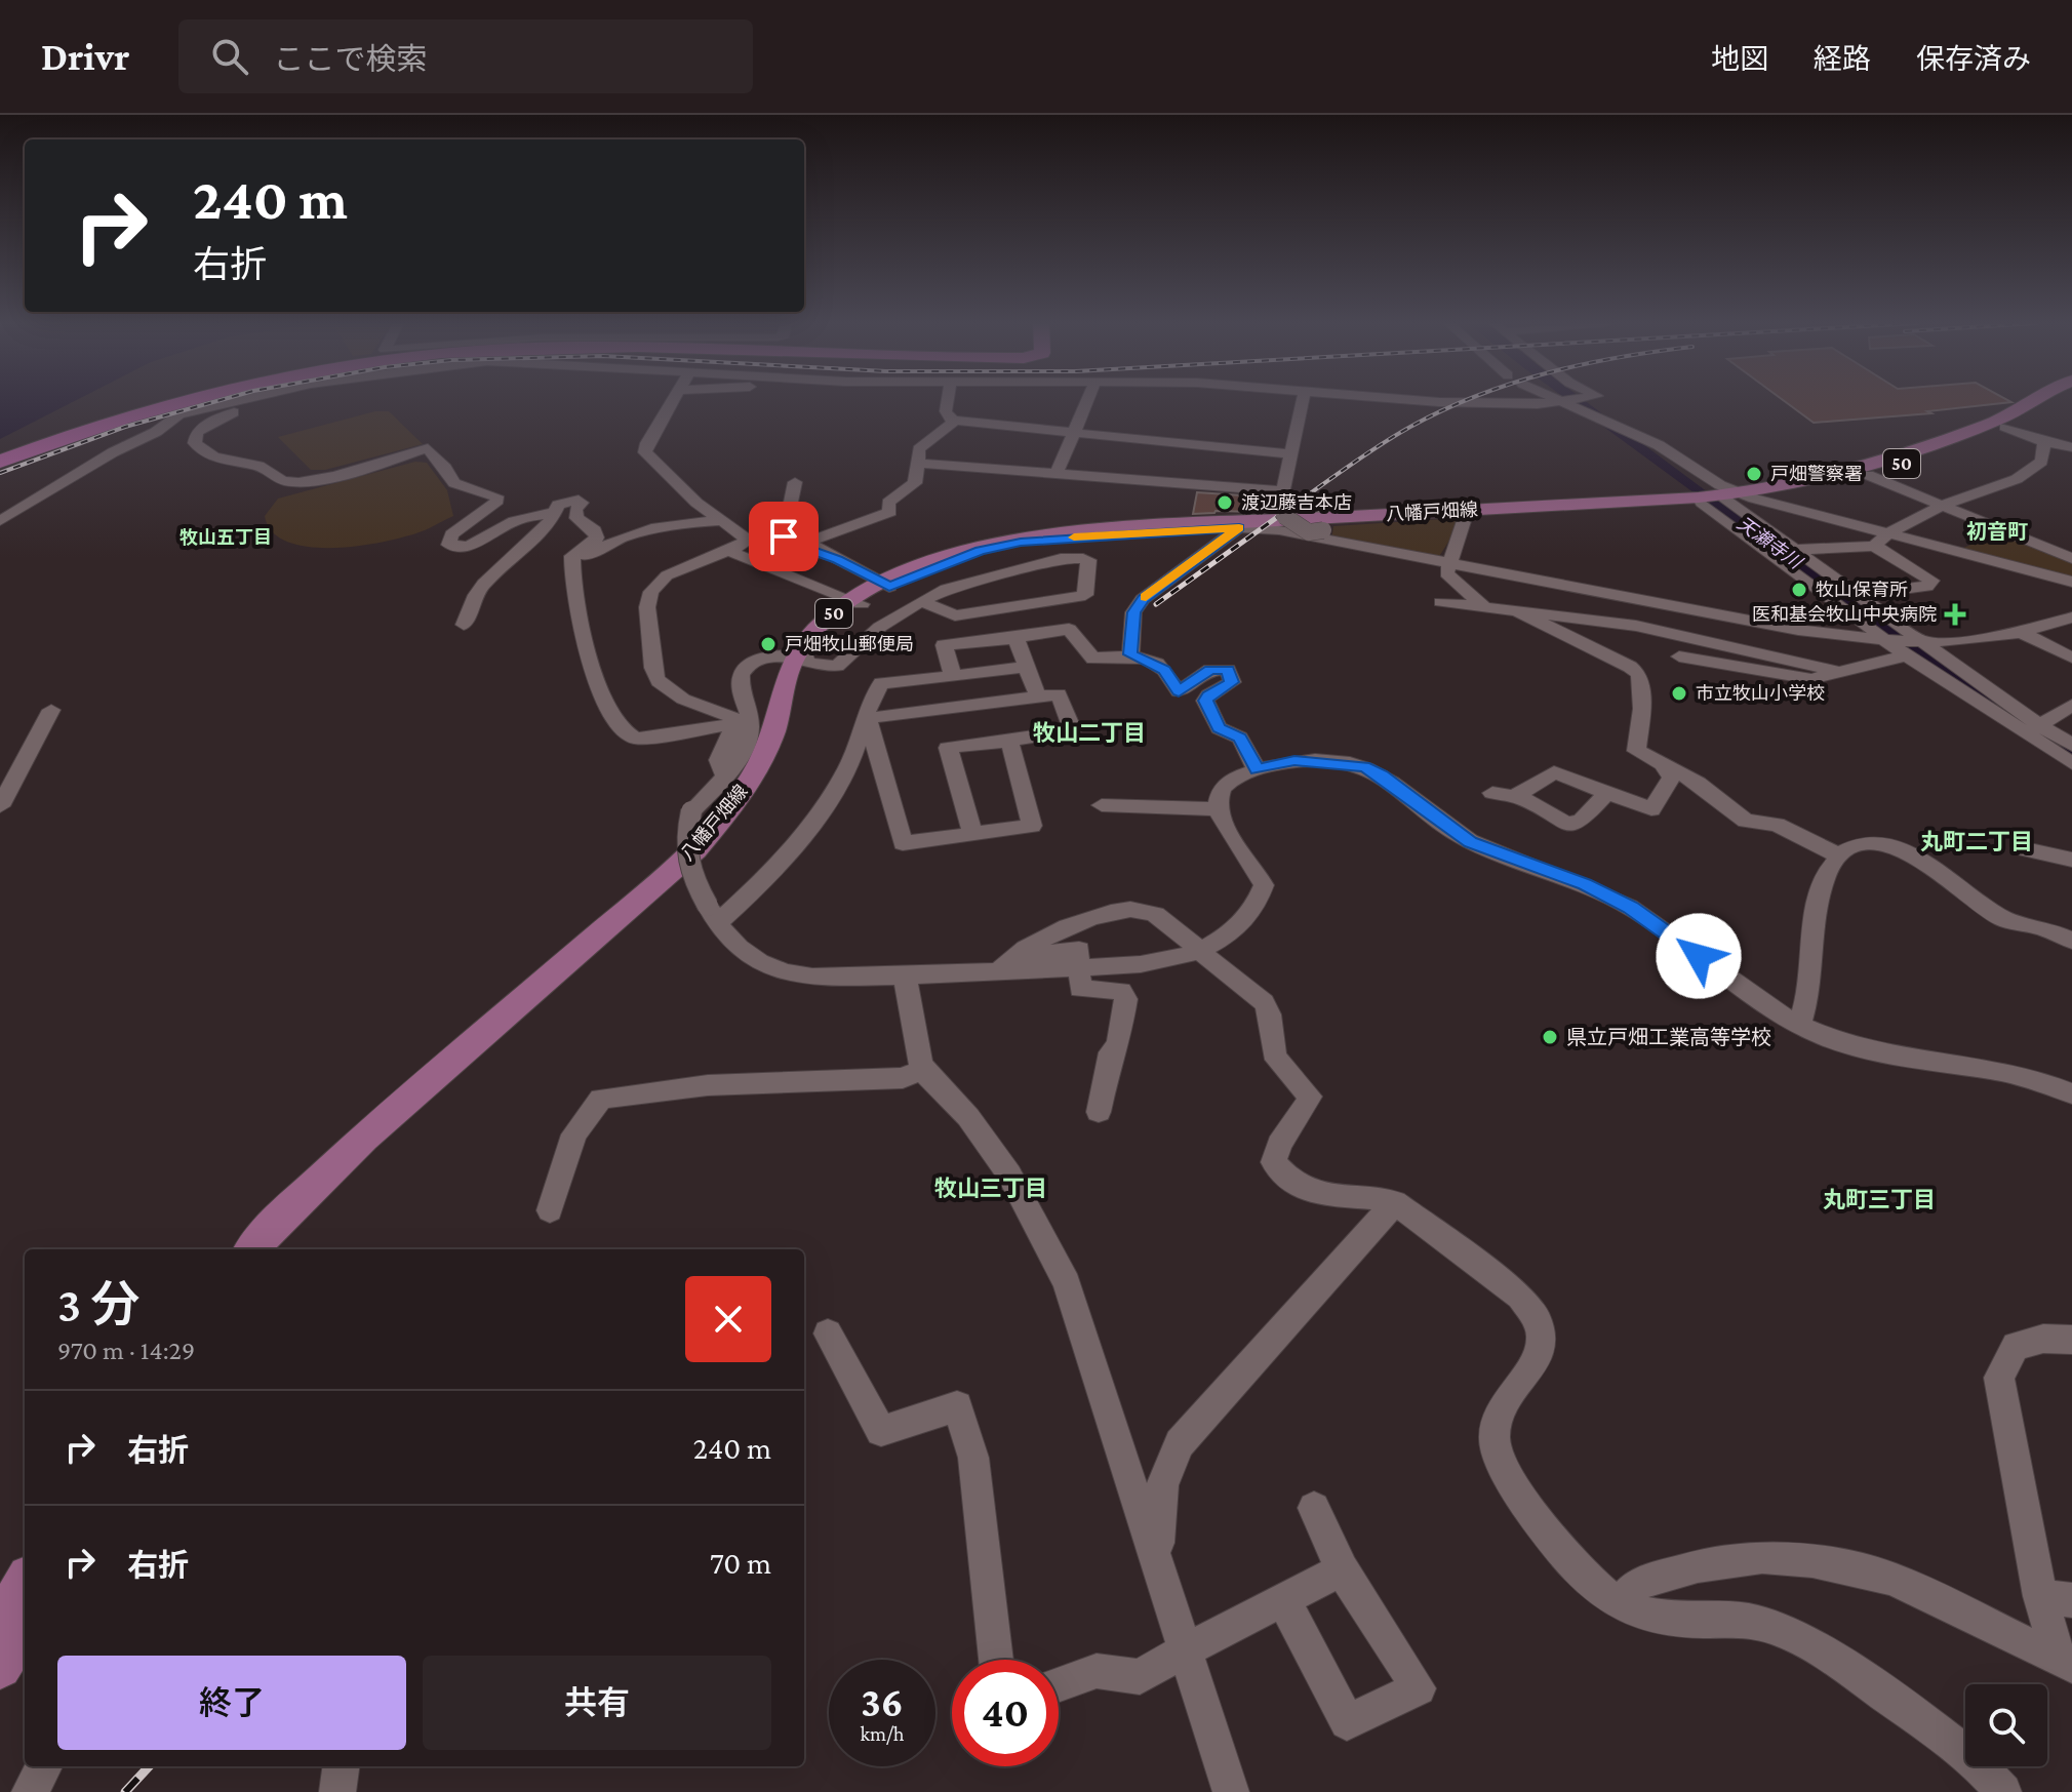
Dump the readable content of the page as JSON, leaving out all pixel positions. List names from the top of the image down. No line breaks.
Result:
{"streets":{"main road":["50","八幡戸畑線"]},"districts":["初音町","牧山五丁目","牧山二丁目","丸町二丁目","牧山三丁目","丸町三丁目"],"water":["天瀬寺川"],"places":{"other":["戸畑警察署","渡辺藤吉本店","牧山保育所","戸畑牧山郵便局","市立牧山小学校","県立戸畑工業高等学校"],"health":["医和基会牧山中央病院"]},"page":{"header":"Drivr","search":"ここで検索","nav":["地図","経路","保存済み"],"turn":["240 m","右折"],"heading":["3 分","970 m · 14:29"],"list":[{"name":"右折","value":"240 m"},{"name":"右折","value":"70 m"}],"buttons":["終了","共有"],"speed":"36 km/h","limit":"40"}}
